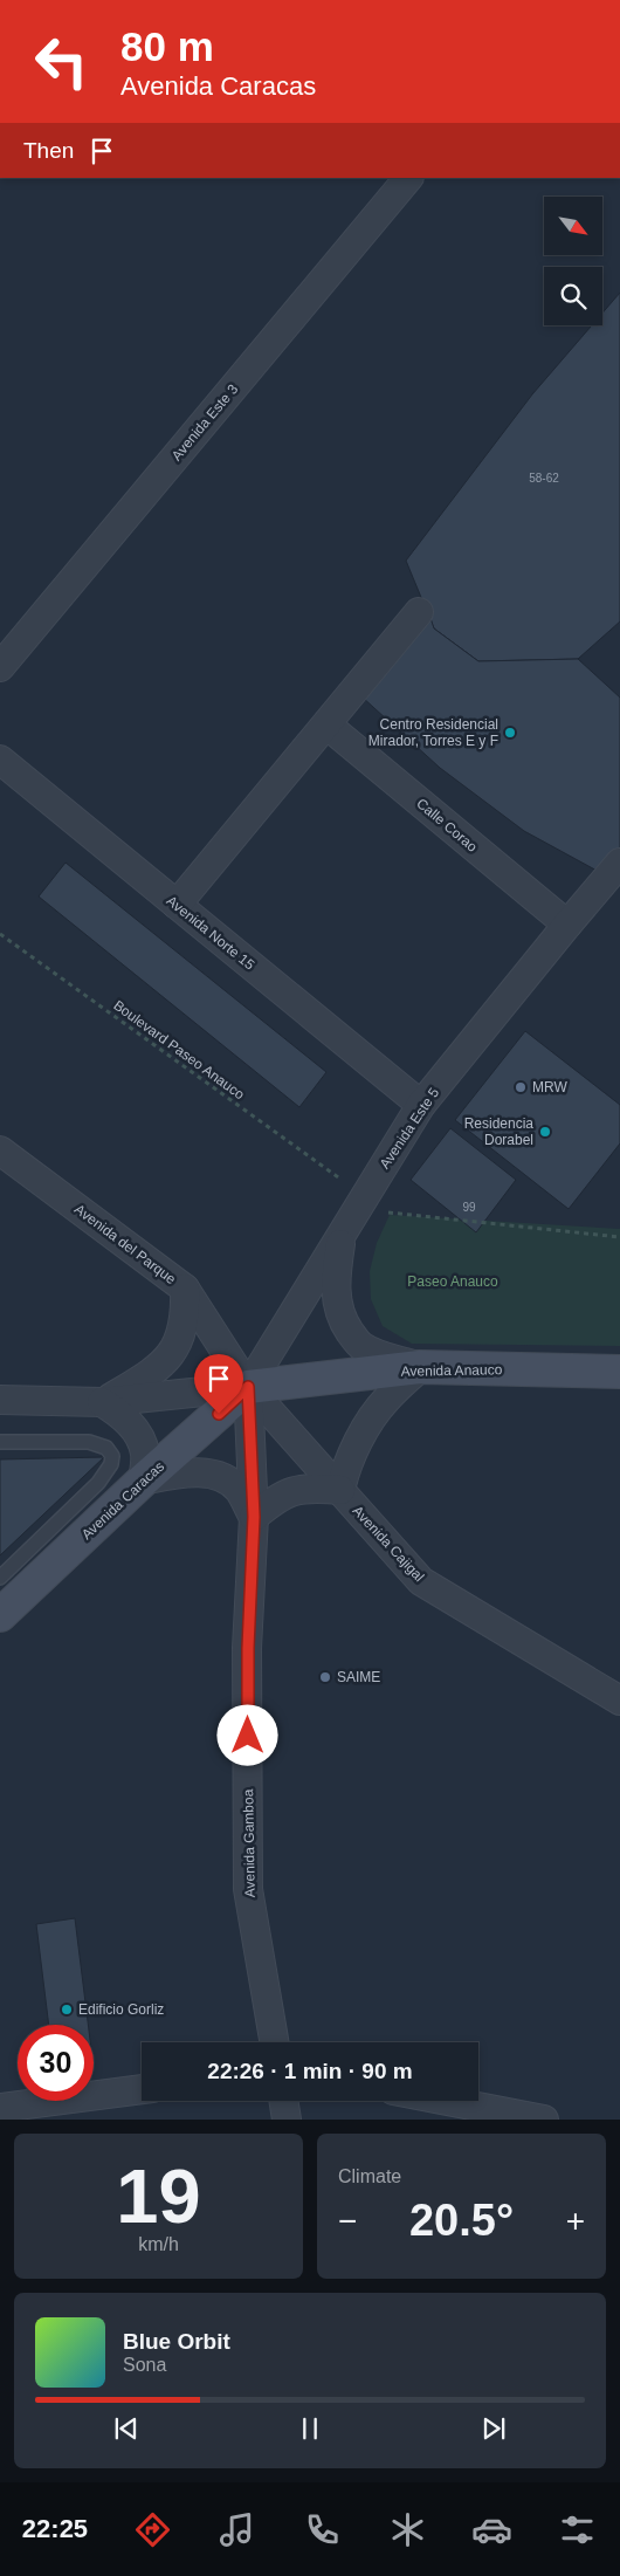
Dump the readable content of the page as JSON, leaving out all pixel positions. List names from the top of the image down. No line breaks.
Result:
{"streets":{"main road":["Avenida Anauco","Avenida Caracas"],"street":["Avenida Este 3","Calle Corao","Avenida Norte 15","Avenida Este 5","Avenida del Parque","Avenida Cajigal","Avenida Gamboa"],"path":["Boulevard Paseo Anauco"]},"crossings":[["Calle Corao","Avenida Este 5"],["Avenida Norte 15","Avenida Este 5"],["Avenida Este 5","Avenida del Parque"],["Avenida Este 5","Avenida Anauco"],["Avenida Este 5","Avenida Caracas"],["Avenida Este 5","Avenida Cajigal"],["Avenida Este 5","Avenida Gamboa"],["Avenida del Parque","Avenida Anauco"],["Avenida del Parque","Avenida Caracas"],["Avenida del Parque","Avenida Cajigal"],["Avenida del Parque","Avenida Gamboa"],["Avenida Anauco","Avenida Caracas"],["Avenida Anauco","Avenida Cajigal"],["Avenida Anauco","Avenida Gamboa"],["Avenida Caracas","Avenida Cajigal"],["Avenida Caracas","Avenida Gamboa"],["Avenida Cajigal","Avenida Gamboa"]],"parks":["Paseo Anauco"],"places":["Centro Residencial Mirador, Torres E y F","MRW","Residencia Dorabel","SAIME","Edificio Gorliz"],"house_numbers":["58-62","99"],"north":"bottom right","page":{"turn":["80 m","Avenida Caracas"],"then":"Then","limit":"30","trip":"22:26 · 1 min · 90 m","tile":[["19","km/h"],"Climate"],"heat":["−","20.5°","+"],"song":["Blue Orbit","Sona"],"tabs":"22:25"}}
